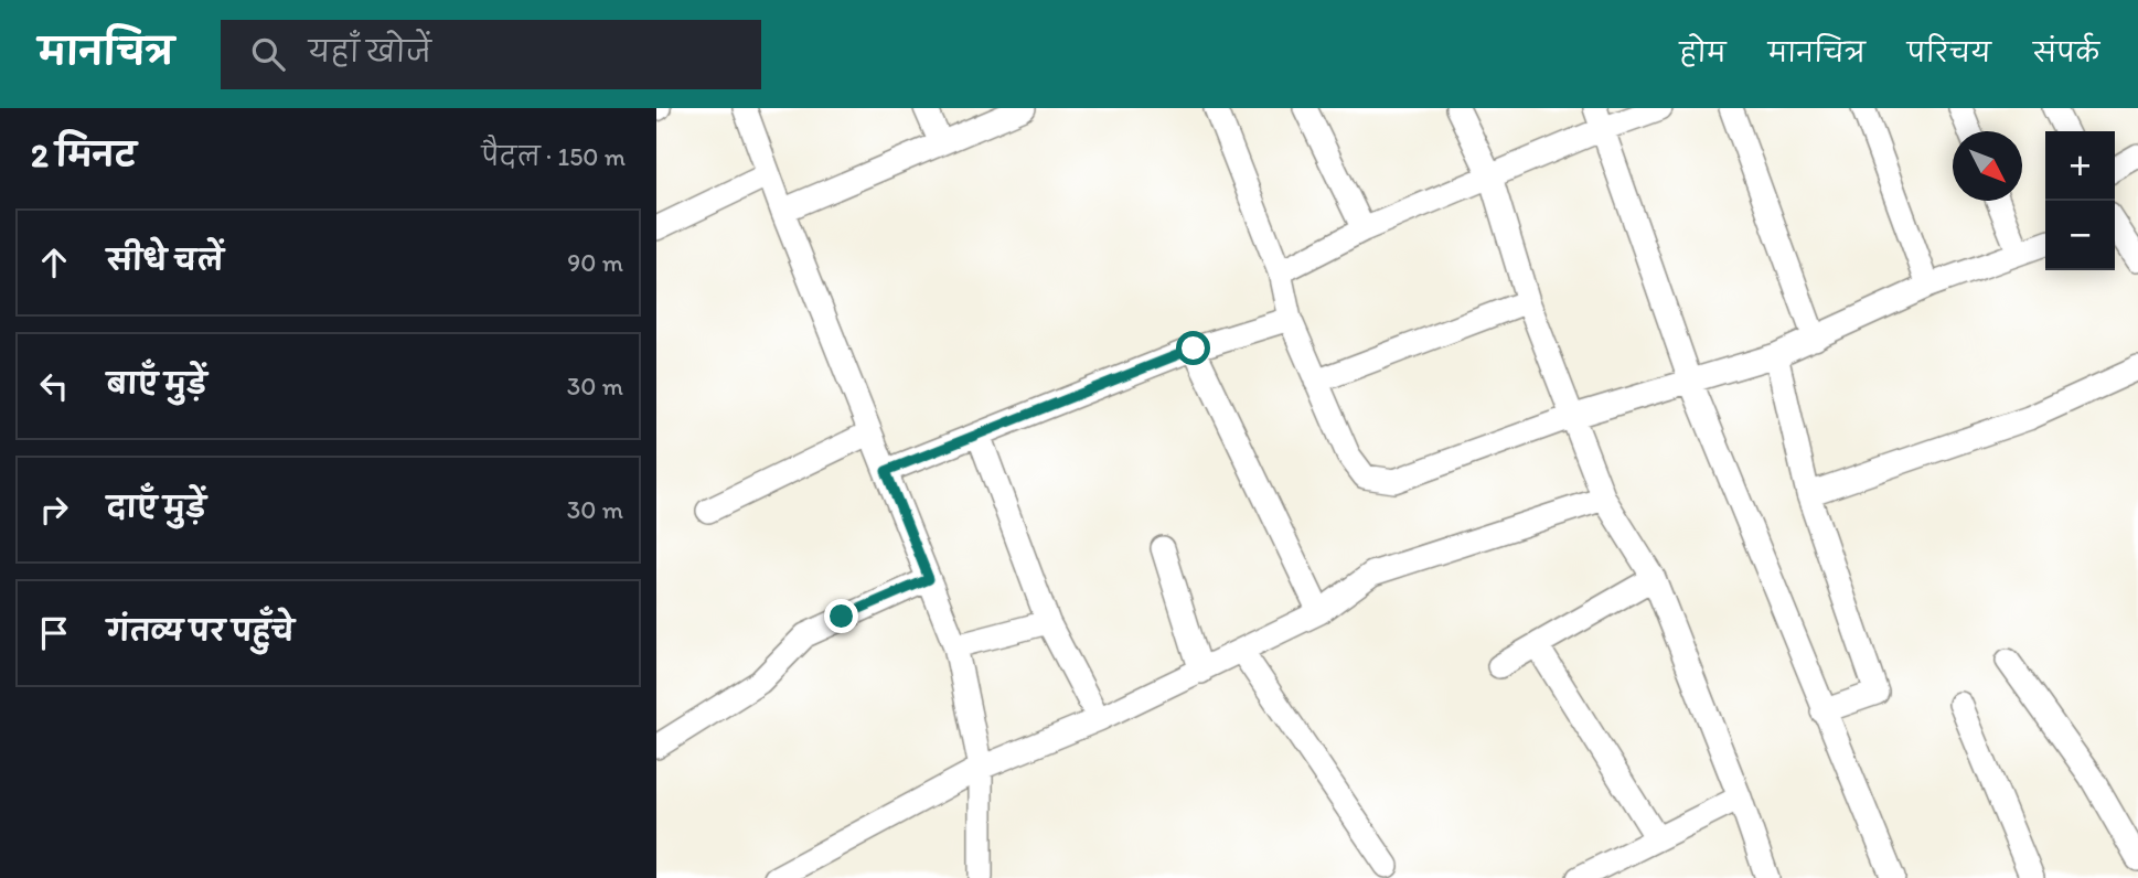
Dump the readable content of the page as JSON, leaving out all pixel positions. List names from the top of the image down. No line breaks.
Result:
{"north":"bottom right","page":{"header":"मानचित्र","search":"यहाँ खोजें","nav":["होम","मानचित्र","परिचय","संपर्क"],"heading":["2 मिनट","पैदल · 150 m"],"map_buttons":["+","−"],"list":[["सीधे चलें","90 m"],["बाएँ मुड़ें","30 m"],["दाएँ मुड़ें","30 m"],"गंतव्य पर पहुँचे"]}}
